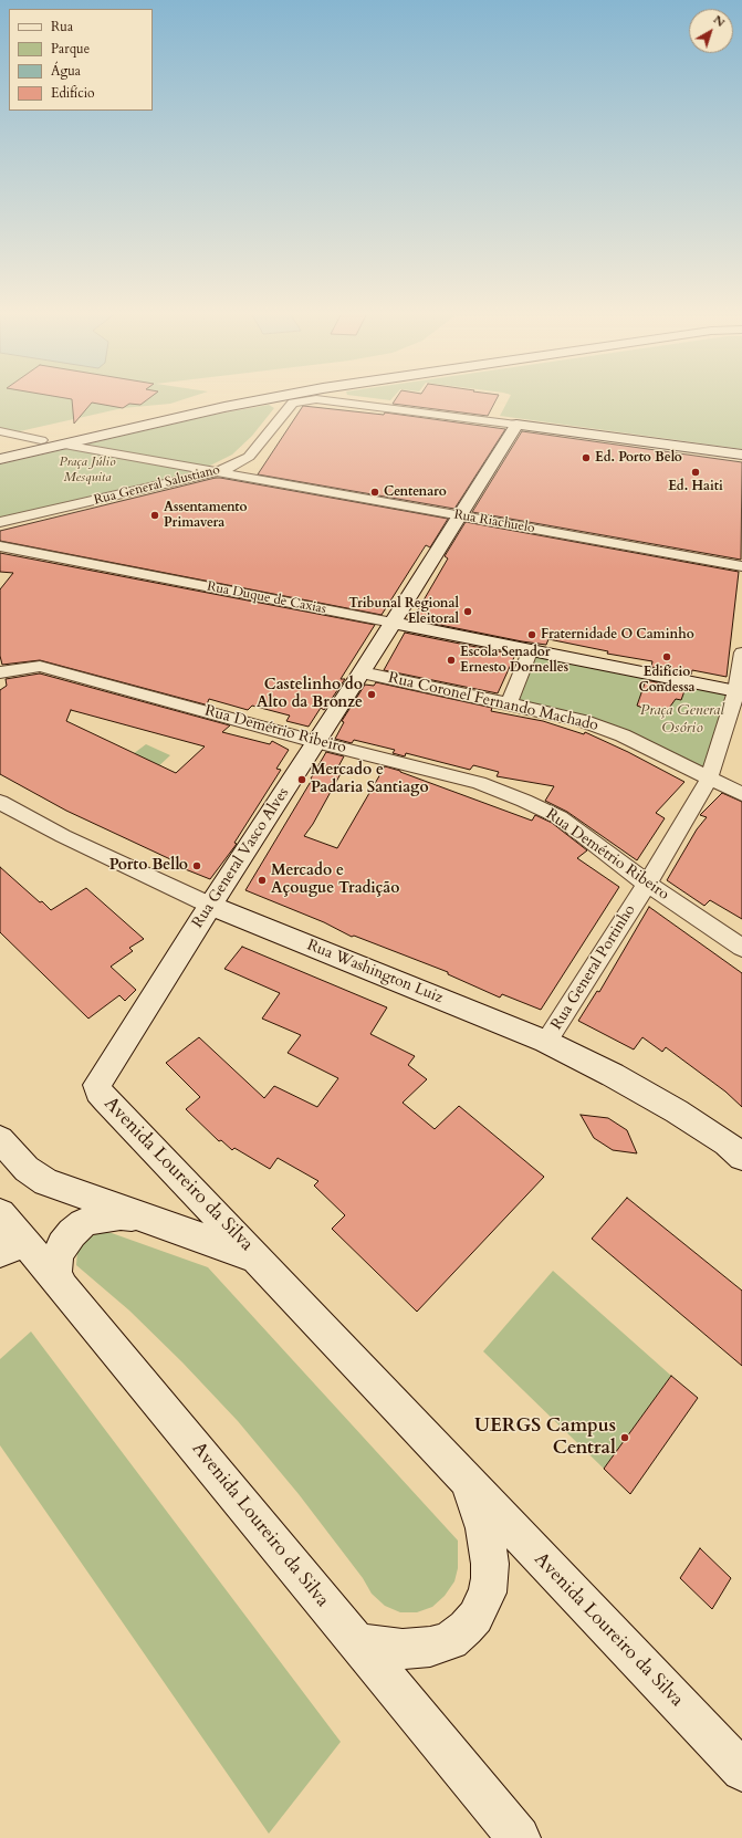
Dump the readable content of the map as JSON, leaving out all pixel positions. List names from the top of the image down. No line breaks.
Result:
{"streets":{"main road":["Rua Duque de Caxias","Rua General Vasco Alves","Rua Washington Luiz","Avenida Loureiro da Silva"],"street":["Rua General Salustiano","Rua Riachuelo","Rua Coronel Fernando Machado","Rua Demétrio Ribeiro","Rua General Portinho"]},"crossings":[["Rua General Salustiano","Rua Riachuelo"],["Rua General Salustiano","Rua General Vasco Alves"],["Rua Riachuelo","Rua General Vasco Alves"],["Rua Duque de Caxias","Rua General Vasco Alves"],["Rua Duque de Caxias","Rua General Portinho"],["Rua Coronel Fernando Machado","Rua General Vasco Alves"],["Rua Coronel Fernando Machado","Rua General Portinho"],["Rua Demétrio Ribeiro","Rua General Vasco Alves"],["Rua Demétrio Ribeiro","Rua General Portinho"],["Rua General Vasco Alves","Rua Washington Luiz"],["Rua General Vasco Alves","Avenida Loureiro da Silva"],["Rua General Portinho","Rua Washington Luiz"]],"parks":["Praça Júlio Mesquita","Praça General Osório"],"places":["Ed. Porto Belo","Ed. Haiti","Centenaro","Assentamento Primavera","Tribunal Regional Eleitoral","Fraternidade O Caminho","Edifício Condessa","Escola Senador Ernesto Dornelles","Castelinho do Alto da Bronze","Mercado e Padaria Santiago","Porto Bello","Mercado e Açougue Tradição","UERGS Campus Central"],"legend":["Rua","Parque","Água","Edifício"],"north":"top right"}
